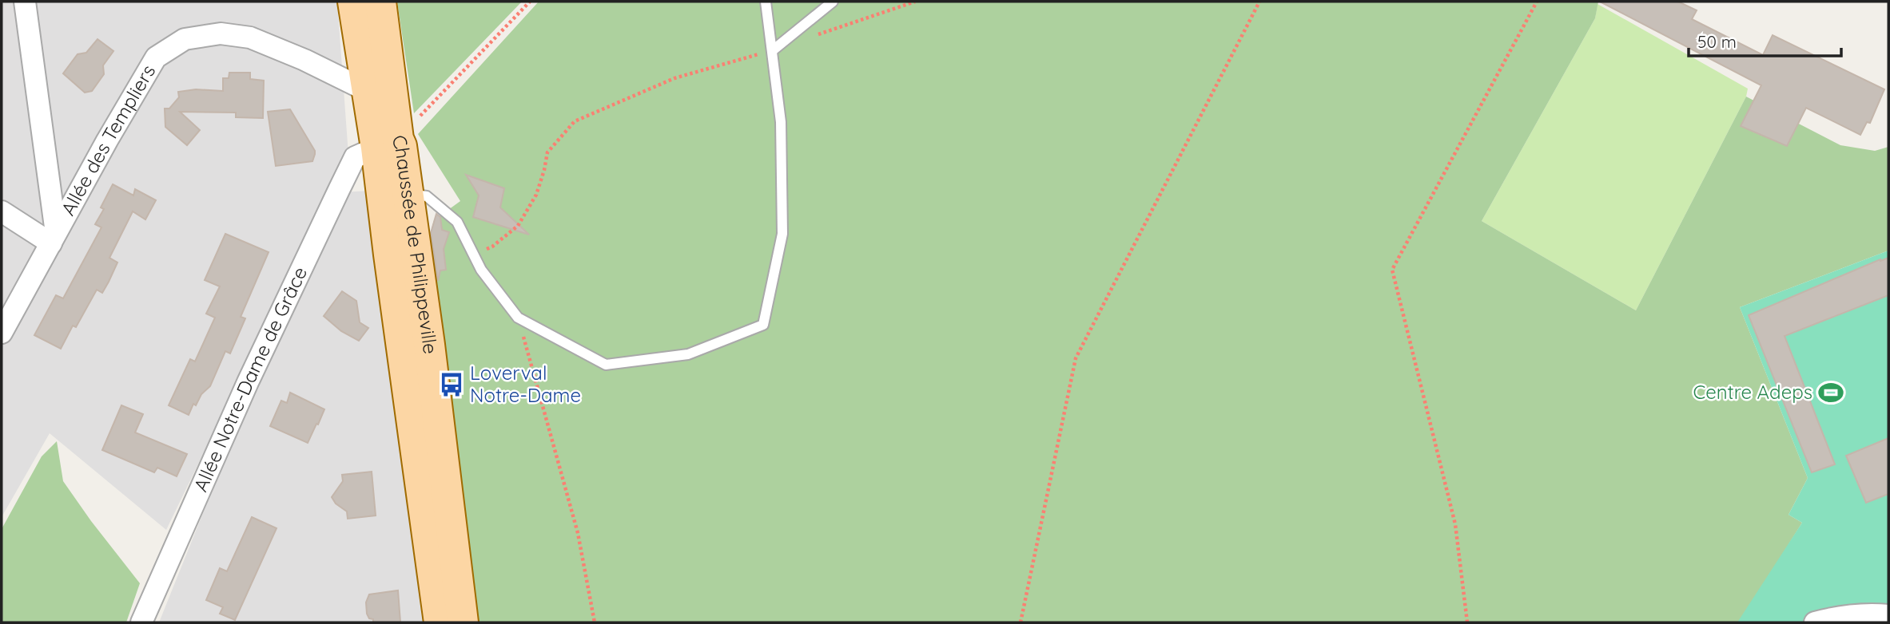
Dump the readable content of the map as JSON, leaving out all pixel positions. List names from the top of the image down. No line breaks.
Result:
{"streets":{"main road":["Chaussée de Philippeville"],"street":["Allée des Templiers","Allée Notre-Dame de Grâce"]},"crossings":[["Allée des Templiers","Chaussée de Philippeville"],["Chaussée de Philippeville","Allée Notre-Dame de Grâce"]],"places":{"bus stop":["Loverval Notre-Dame"],"sports":["Centre Adeps"]},"scale_bar":"50 m"}
